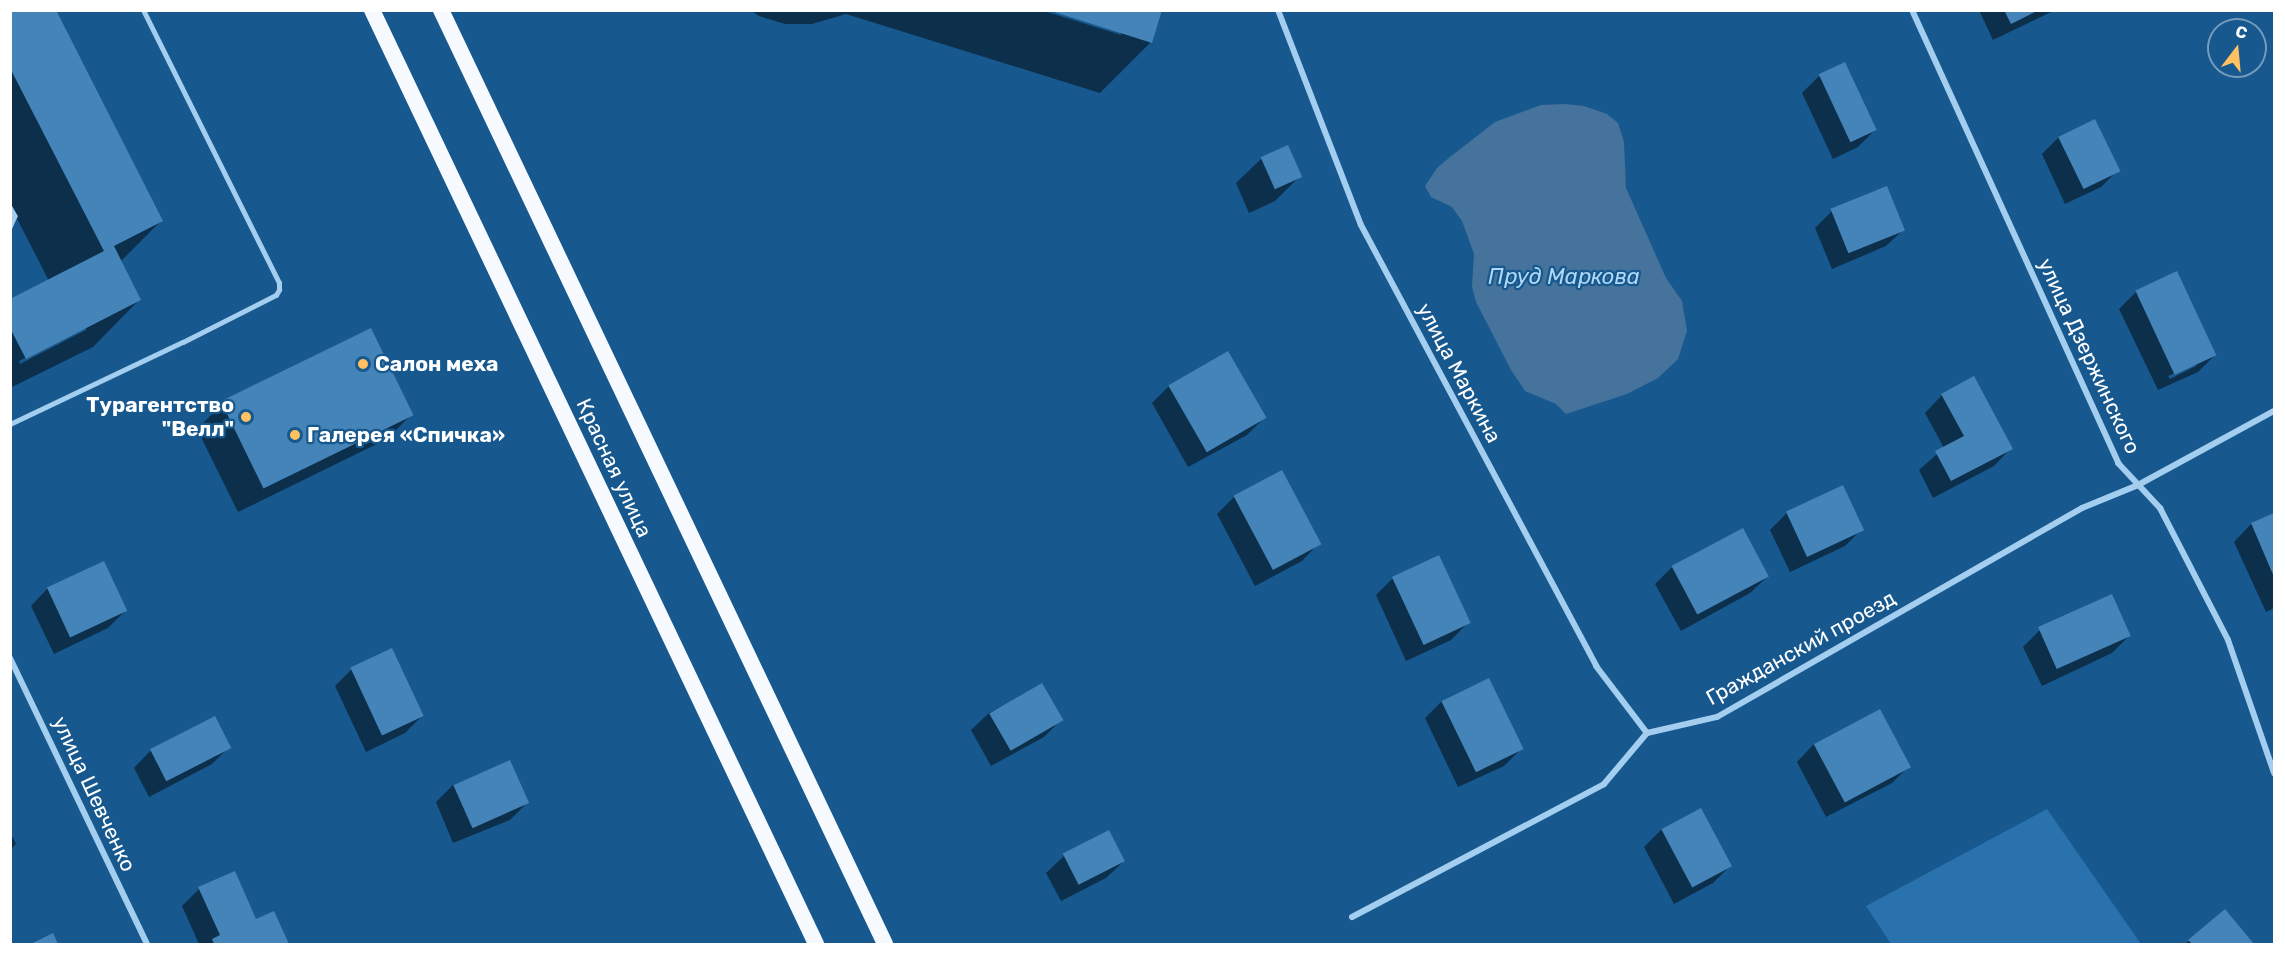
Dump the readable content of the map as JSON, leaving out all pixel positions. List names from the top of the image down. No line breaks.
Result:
{"streets":{"highway":["Красная улица"],"street":["улица Дзержинского","улица Маркина","Гражданский проезд","улица Шевченко"]},"crossings":[["улица Дзержинского","Гражданский проезд"],["улица Маркина","Гражданский проезд"]],"water":["Пруд Маркова"],"places":["Салон меха","Турагентство \"Велл\"","Галерея «Спичка»"],"north":"top"}
